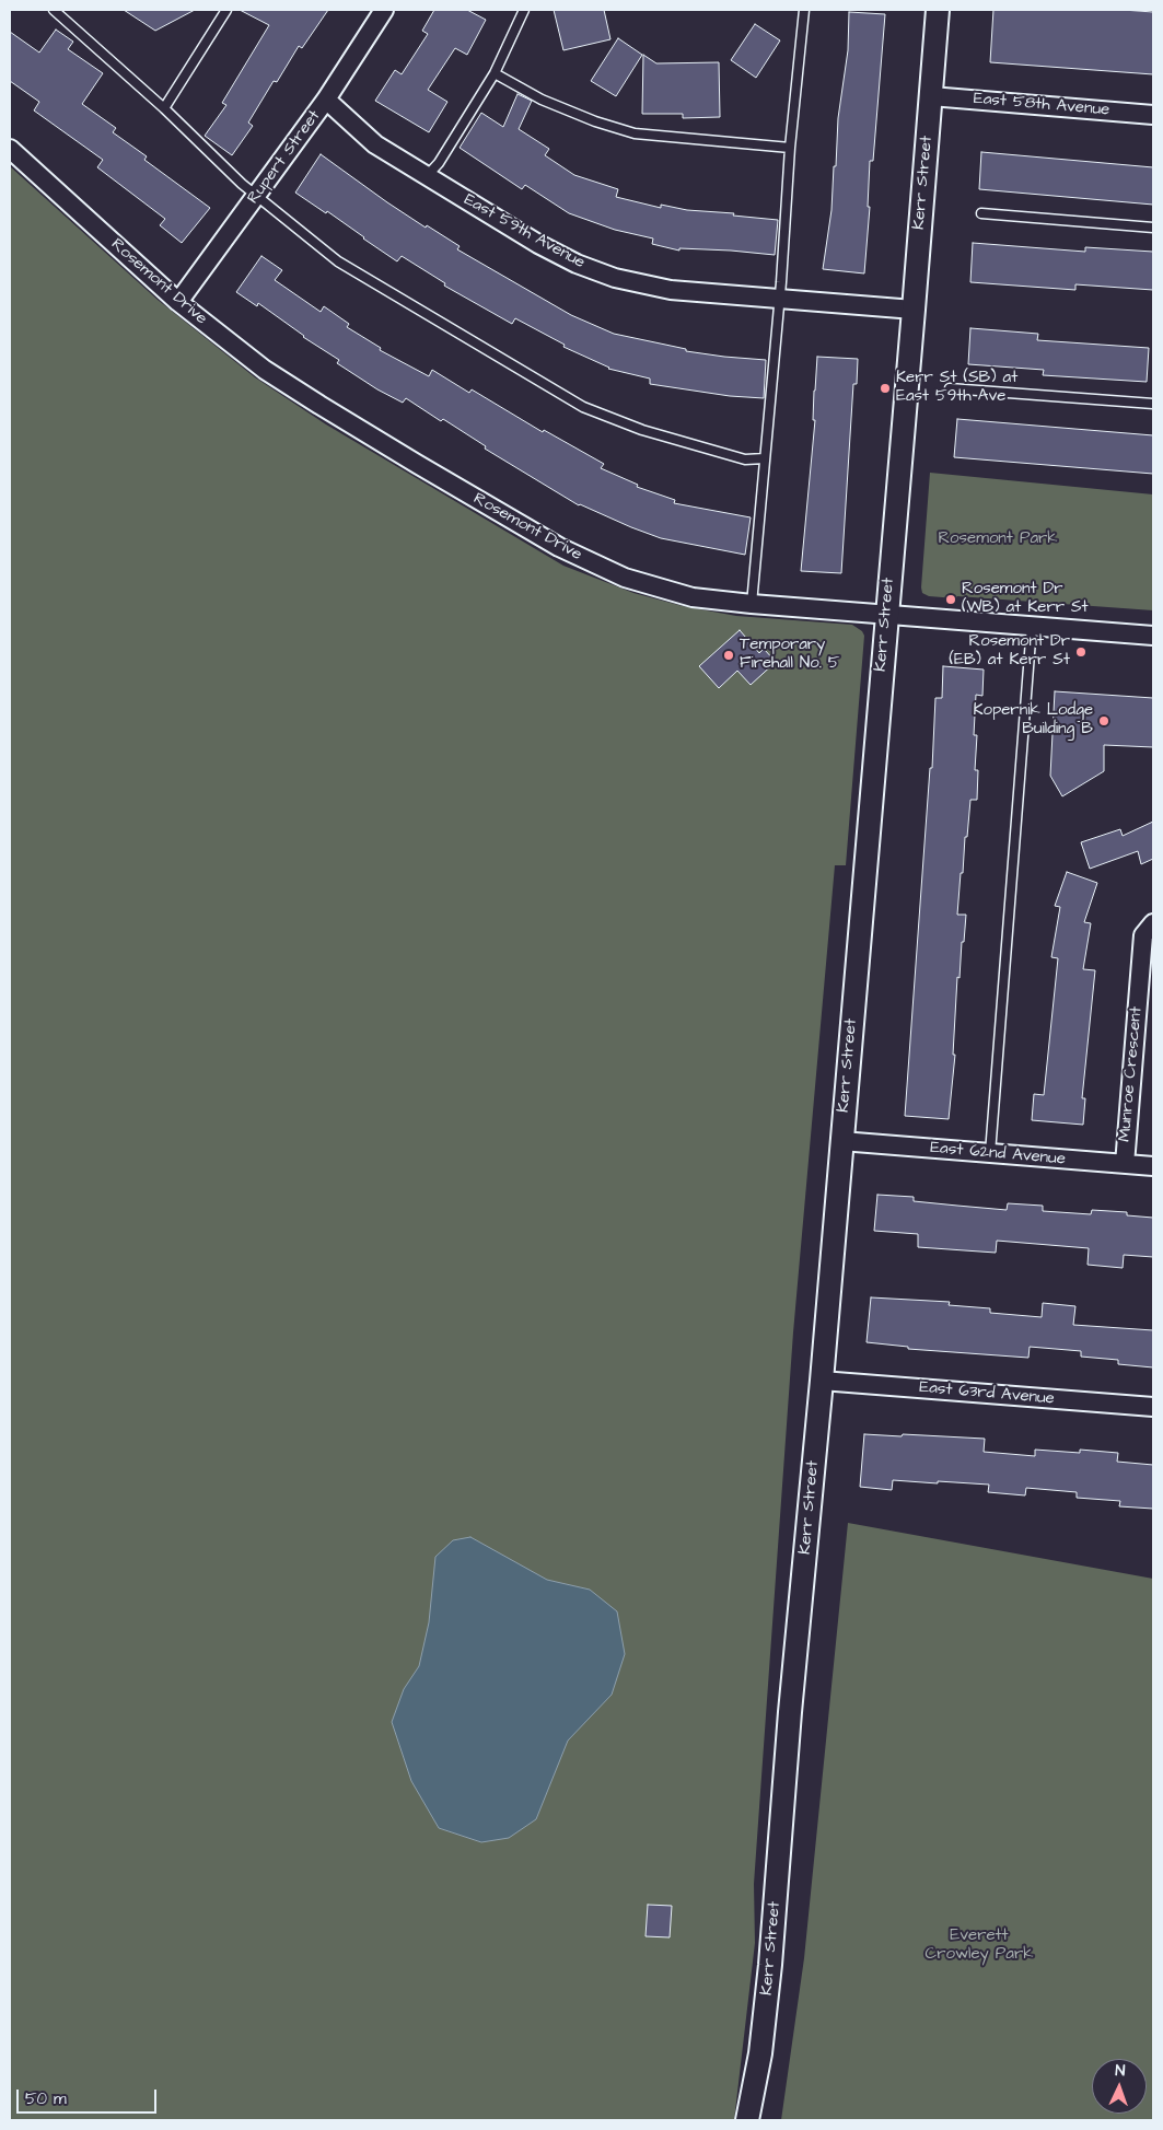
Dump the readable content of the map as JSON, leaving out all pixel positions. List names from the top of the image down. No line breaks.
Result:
{"streets":{"street":["East 58th Avenue","Rupert Street","Kerr Street","East 59th Avenue","Rosemont Drive","Munroe Crescent","East 62nd Avenue","East 63rd Avenue"]},"crossings":[["East 58th Avenue","Kerr Street"],["Rupert Street","East 59th Avenue"],["Rupert Street","Rosemont Drive"],["Kerr Street","East 59th Avenue"],["Kerr Street","Rosemont Drive"],["Kerr Street","East 62nd Avenue"],["Kerr Street","East 63rd Avenue"],["Munroe Crescent","East 62nd Avenue"]],"parks":["Rosemont Park","Everett Crowley Park"],"places":["Kerr St (SB) at East 59th Ave","Rosemont Dr (WB) at Kerr St","Rosemont Dr (EB) at Kerr St","Temporary Firehall No. 5","Kopernik Lodge Building B"],"scale_bar":"50 m","north":"top"}
